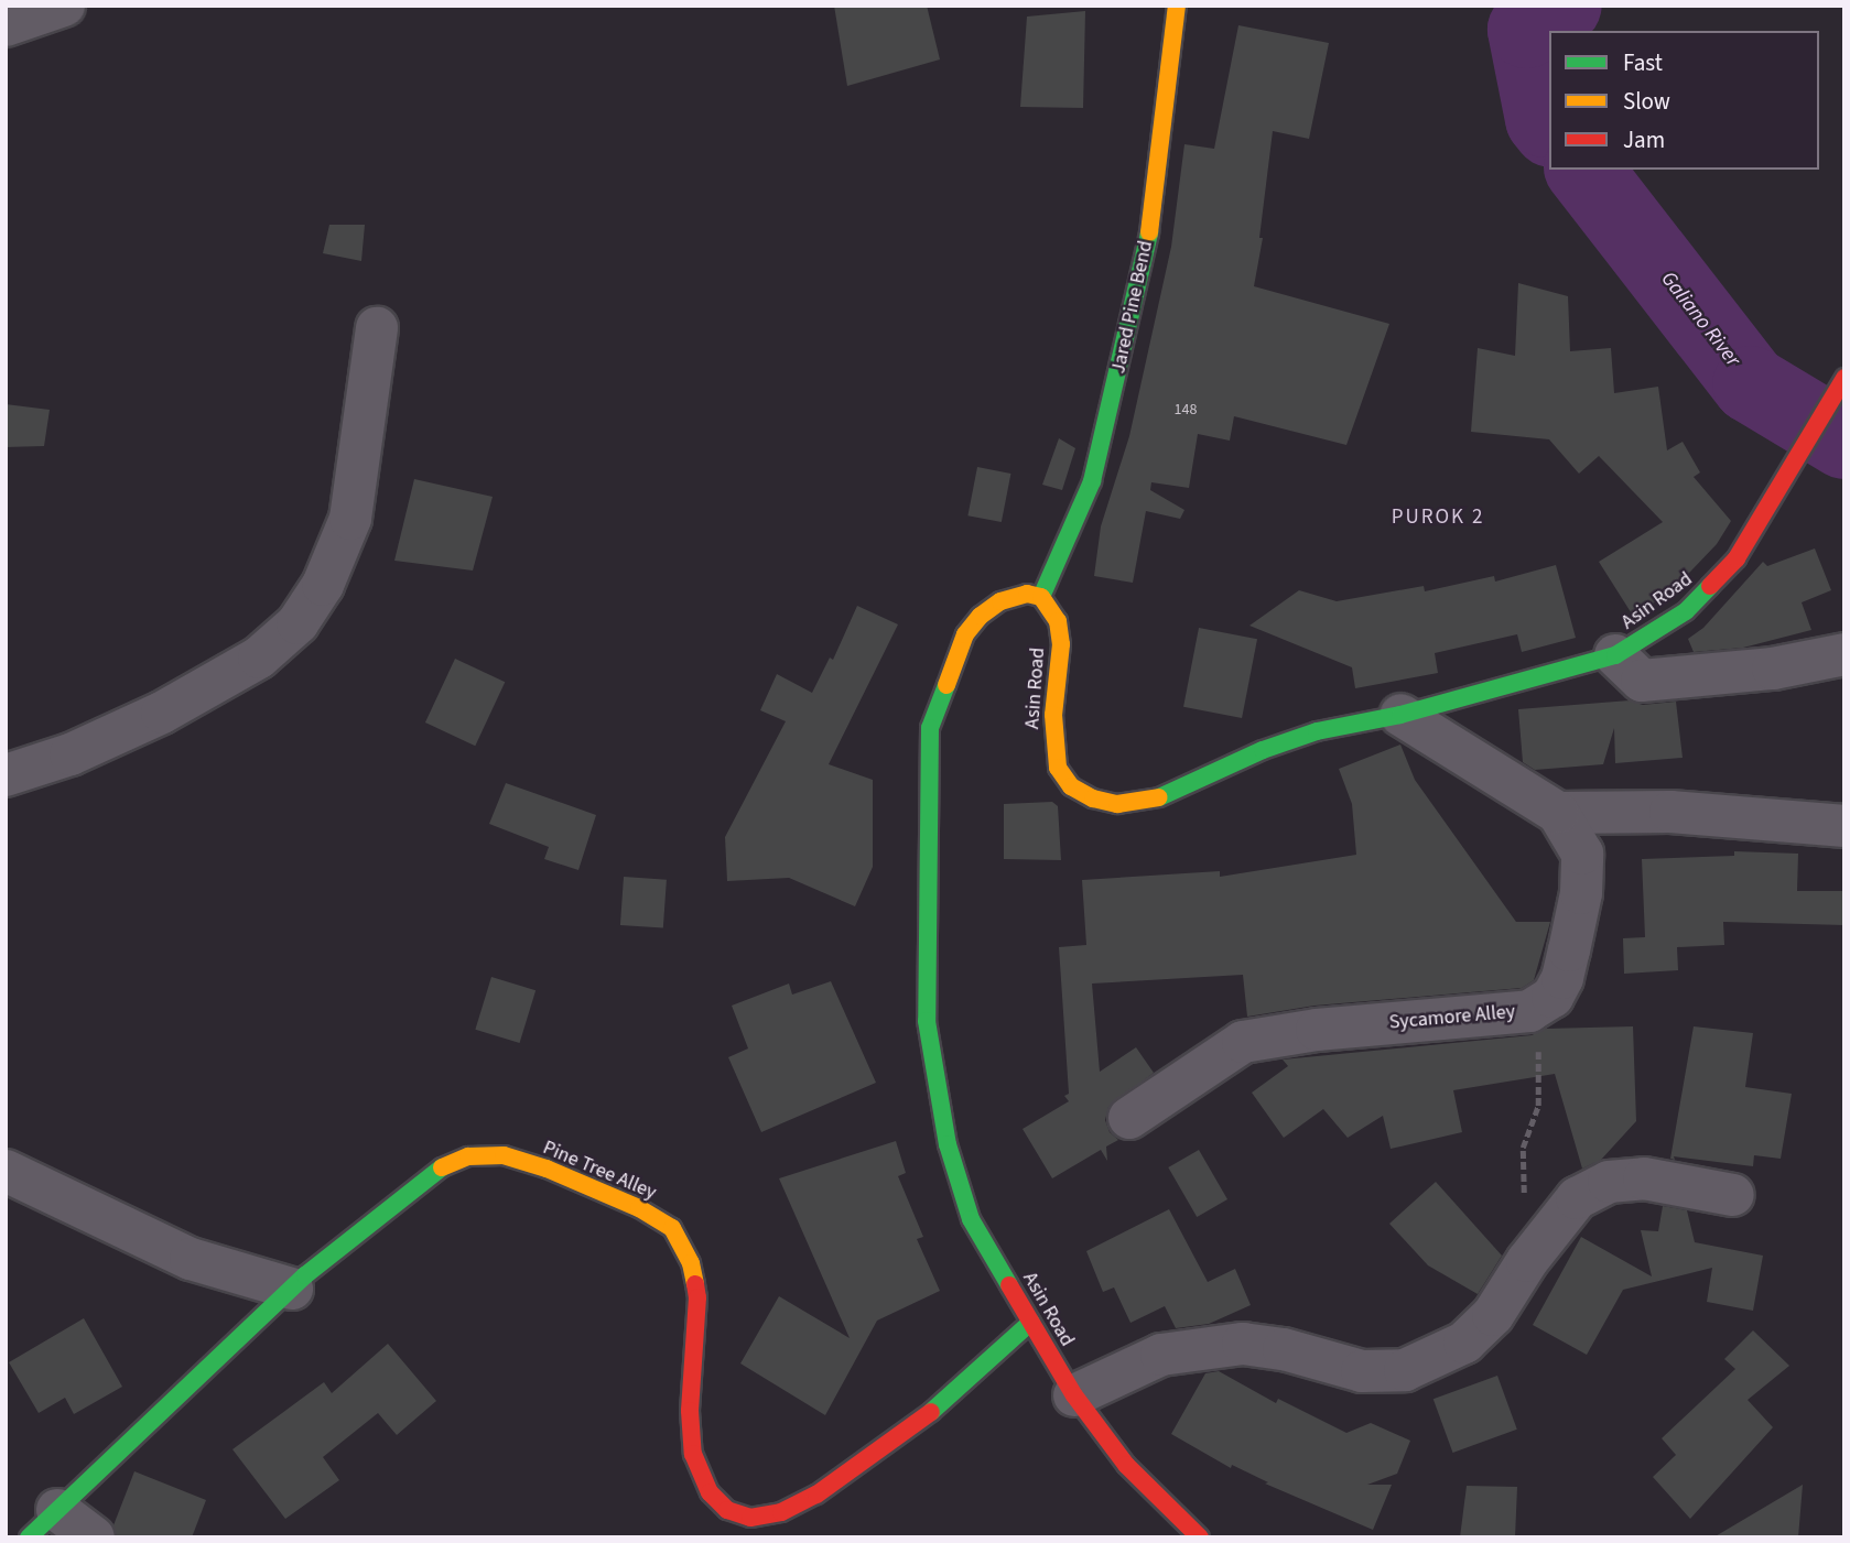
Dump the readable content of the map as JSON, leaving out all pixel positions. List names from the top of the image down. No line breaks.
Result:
{"streets":{"main road":["Jared Pine Bend","Asin Road","Pine Tree Alley"],"street":["Sycamore Alley"]},"crossings":[["Jared Pine Bend","Asin Road"],["Asin Road","Sycamore Alley"],["Asin Road","Pine Tree Alley"]],"districts":["PUROK 2"],"water":["Galiano River"],"house_numbers":["148"],"legend":["Fast","Slow","Jam"]}
